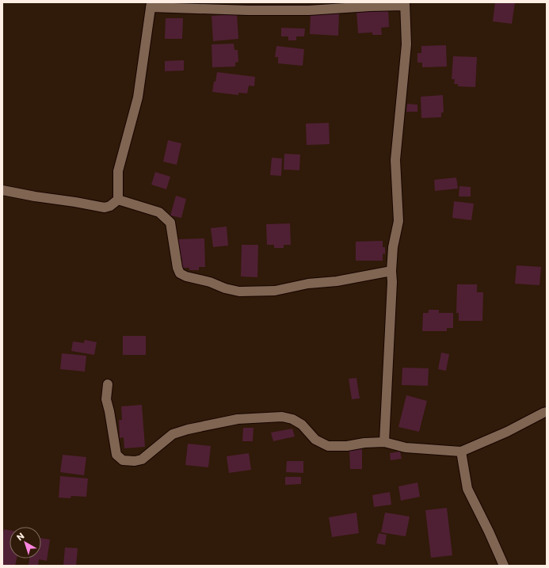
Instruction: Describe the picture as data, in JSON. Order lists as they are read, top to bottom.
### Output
{
  "north": "top left"
}
